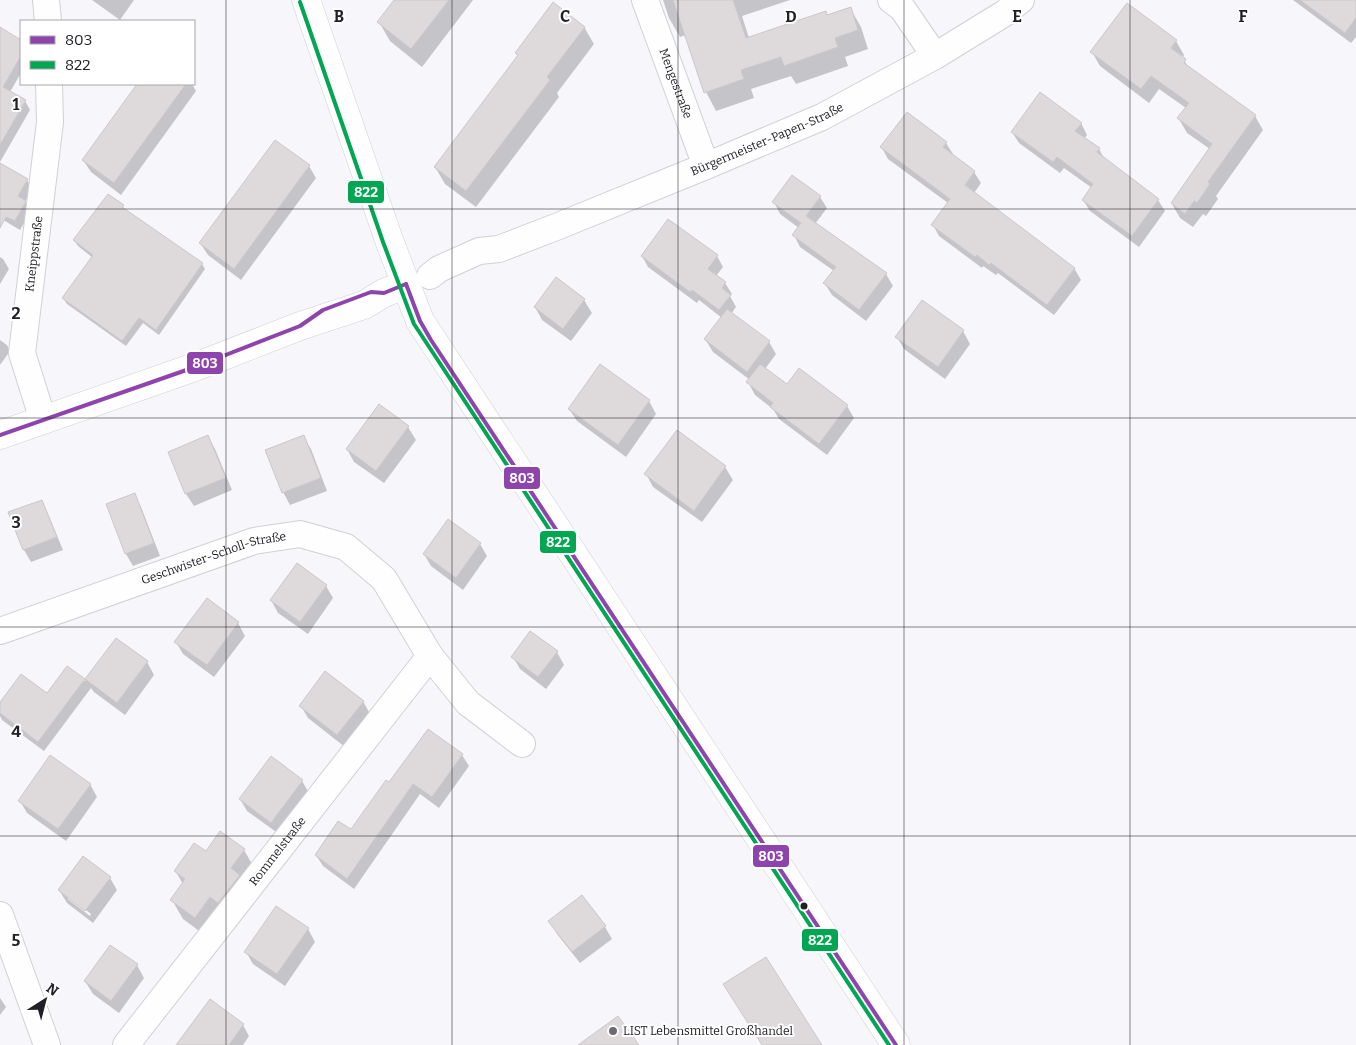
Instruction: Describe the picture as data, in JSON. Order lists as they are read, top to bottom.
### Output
{
  "streets": {
    "street": [
      "Mengestraße",
      "Bürgermeister-Papen-Straße",
      "Kneippstraße",
      "Geschwister-Scholl-Straße",
      "Rommelstraße"
    ]
  },
  "crossings": [
    ["Mengestraße", "Bürgermeister-Papen-Straße"],
    ["Geschwister-Scholl-Straße", "Rommelstraße"]
  ],
  "places": ["LIST Lebensmittel Großhandel"],
  "lines": ["transit line 822", "transit line 803"],
  "legend": ["803", "822"],
  "north": "top right",
  "grid": {
    "columns": [
      "B",
      "C",
      "D",
      "E",
      "F"
    ],
    "rows": [
      "1",
      "2",
      "3",
      "4",
      "5"
    ]
  }
}
